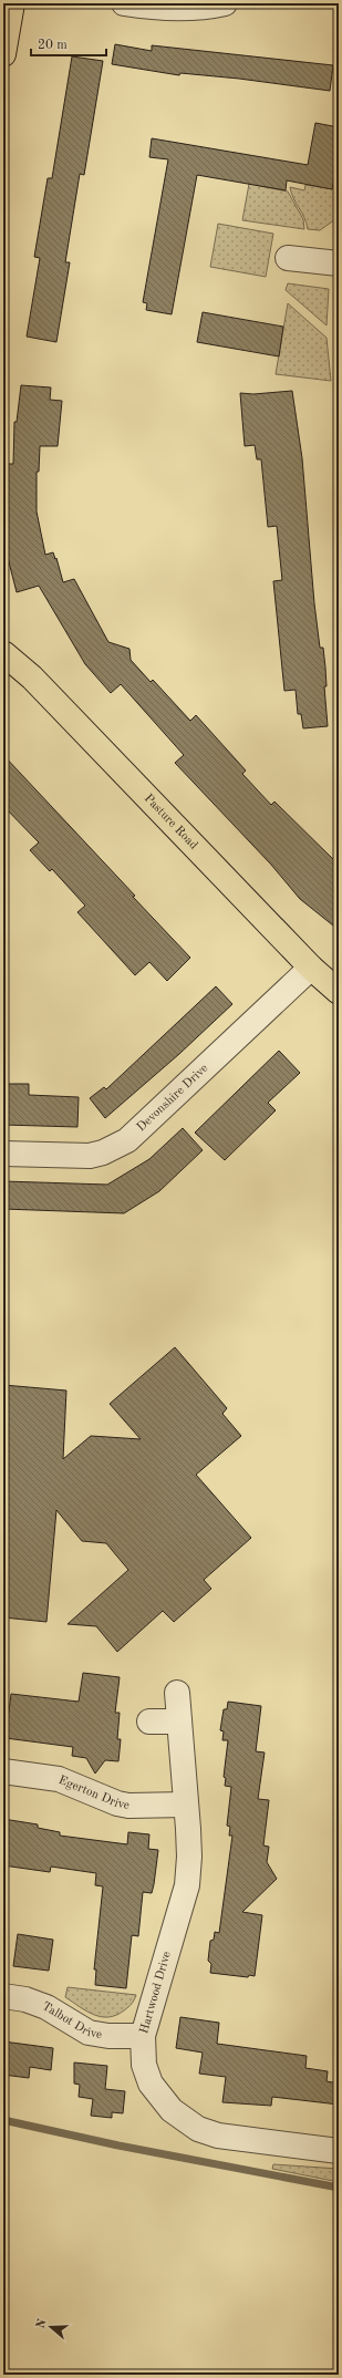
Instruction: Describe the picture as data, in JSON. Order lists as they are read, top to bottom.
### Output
{
  "streets": {
    "main road": ["Pasture Road"],
    "street": [
      "Devonshire Drive",
      "Egerton Drive",
      "Hartwood Drive",
      "Talbot Drive"
    ]
  },
  "crossings": [
    ["Pasture Road", "Devonshire Drive"],
    ["Egerton Drive", "Hartwood Drive"],
    ["Hartwood Drive", "Talbot Drive"]
  ],
  "scale_bar": "20 m",
  "north": "left"
}
